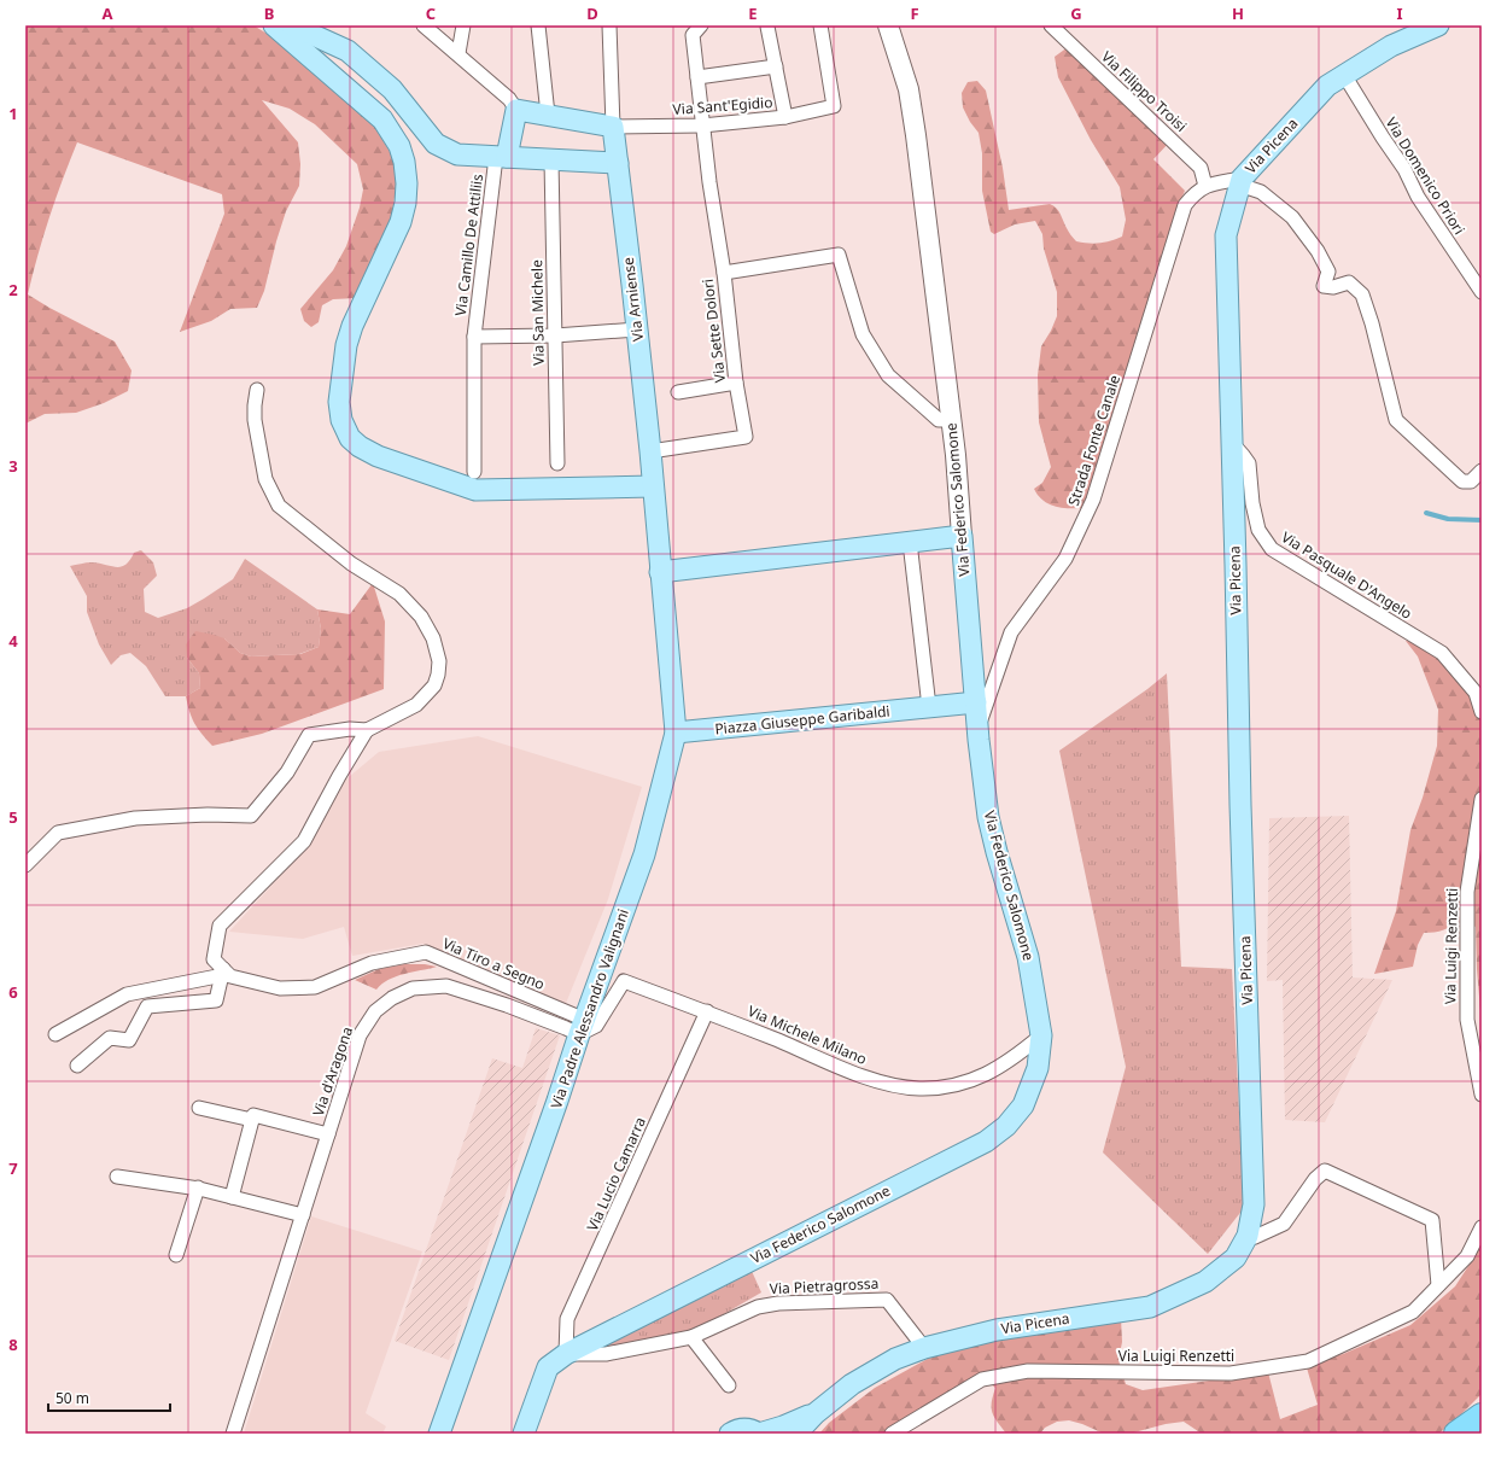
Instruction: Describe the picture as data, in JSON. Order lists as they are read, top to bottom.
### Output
{
  "streets": {
    "main road": [
      "Via Picena",
      "Via Arniense",
      "Via Federico Salomone",
      "Piazza Giuseppe Garibaldi",
      "Via Padre Alessandro Valignani"
    ],
    "street": [
      "Via Filippo Troisi",
      "Via Sant'Egidio",
      "Via Domenico Priori",
      "Via Camillo De Attiliis",
      "Via San Michele",
      "Via Sette Dolori",
      "Strada Fonte Canale",
      "Via Pasquale D'Angelo",
      "Via Luigi Renzetti",
      "Via Tiro a Segno",
      "Via Michele Milano",
      "Via d'Aragona",
      "Via Lucio Camarra",
      "Via Pietragrossa"
    ]
  },
  "crossings": [
    ["Via Filippo Troisi", "Strada Fonte Canale"],
    ["Via Sant'Egidio", "Via Arniense"],
    ["Via Sant'Egidio", "Via Sette Dolori"],
    ["Via Picena", "Via Domenico Priori"],
    ["Via Picena", "Strada Fonte Canale"],
    ["Via Picena", "Via Pasquale D'Angelo"],
    ["Via Picena", "Via Pietragrossa"],
    ["Via Arniense", "Via Sette Dolori"],
    ["Via Arniense", "Via Padre Alessandro Valignani"],
    ["Strada Fonte Canale", "Via Federico Salomone"],
    ["Via Federico Salomone", "Piazza Giuseppe Garibaldi"],
    ["Via Federico Salomone", "Via Michele Milano"],
    ["Via Federico Salomone", "Via Lucio Camarra"],
    ["Via Federico Salomone", "Via Pietragrossa"],
    ["Piazza Giuseppe Garibaldi", "Via Padre Alessandro Valignani"],
    ["Via Tiro a Segno", "Via Padre Alessandro Valignani"],
    ["Via Tiro a Segno", "Via Michele Milano"],
    ["Via Tiro a Segno", "Via d'Aragona"],
    ["Via Padre Alessandro Valignani", "Via Michele Milano"],
    ["Via Padre Alessandro Valignani", "Via d'Aragona"],
    ["Via Michele Milano", "Via d'Aragona"],
    ["Via Michele Milano", "Via Lucio Camarra"],
    ["Via Lucio Camarra", "Via Pietragrossa"]
  ],
  "scale_bar": "50 m",
  "grid": {
    "columns": [
      "A",
      "B",
      "C",
      "D",
      "E",
      "F",
      "G",
      "H",
      "I"
    ],
    "rows": [
      "1",
      "2",
      "3",
      "4",
      "5",
      "6",
      "7",
      "8"
    ]
  }
}
